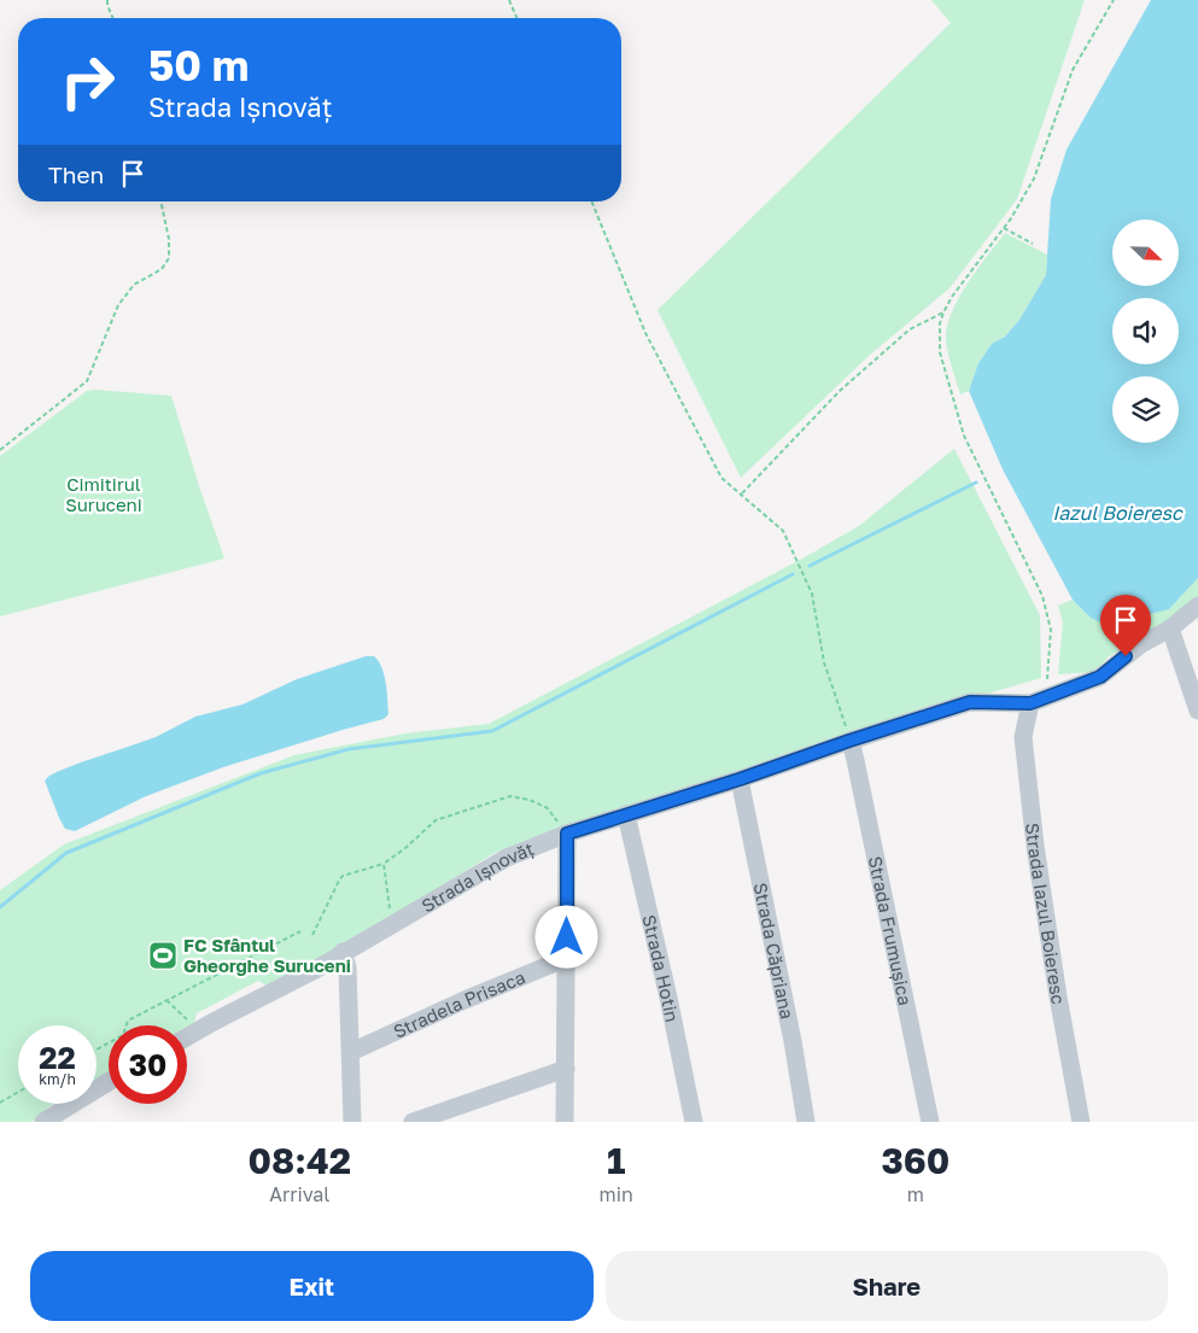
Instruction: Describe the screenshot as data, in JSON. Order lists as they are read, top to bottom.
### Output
{
  "streets": {
    "street": [
      "Strada Ișnovăț",
      "Strada Iazul Boieresc",
      "Strada Frumușica",
      "Strada Căpriana",
      "Strada Hotin",
      "Stradela Prisaca"
    ]
  },
  "crossings": [
    ["Strada Ișnovăț", "Strada Iazul Boieresc"],
    ["Strada Ișnovăț", "Strada Frumușica"],
    ["Strada Ișnovăț", "Strada Căpriana"],
    ["Strada Ișnovăț", "Strada Hotin"]
  ],
  "water": ["Iazul Boieresc"],
  "parks": ["Cimitirul Suruceni"],
  "places": {
    "sports": ["FC Sfântul Gheorghe Suruceni"]
  },
  "north": "bottom right",
  "page": {
    "turn": ["50 m", "Strada Ișnovăț"],
    "then": "Then",
    "speed": "22 km/h",
    "limit": "30",
    "eta": [
      "08:42",
      "Arrival",
      "1",
      "min",
      "360",
      "m"
    ],
    "buttons": ["Exit", "Share"]
  }
}
